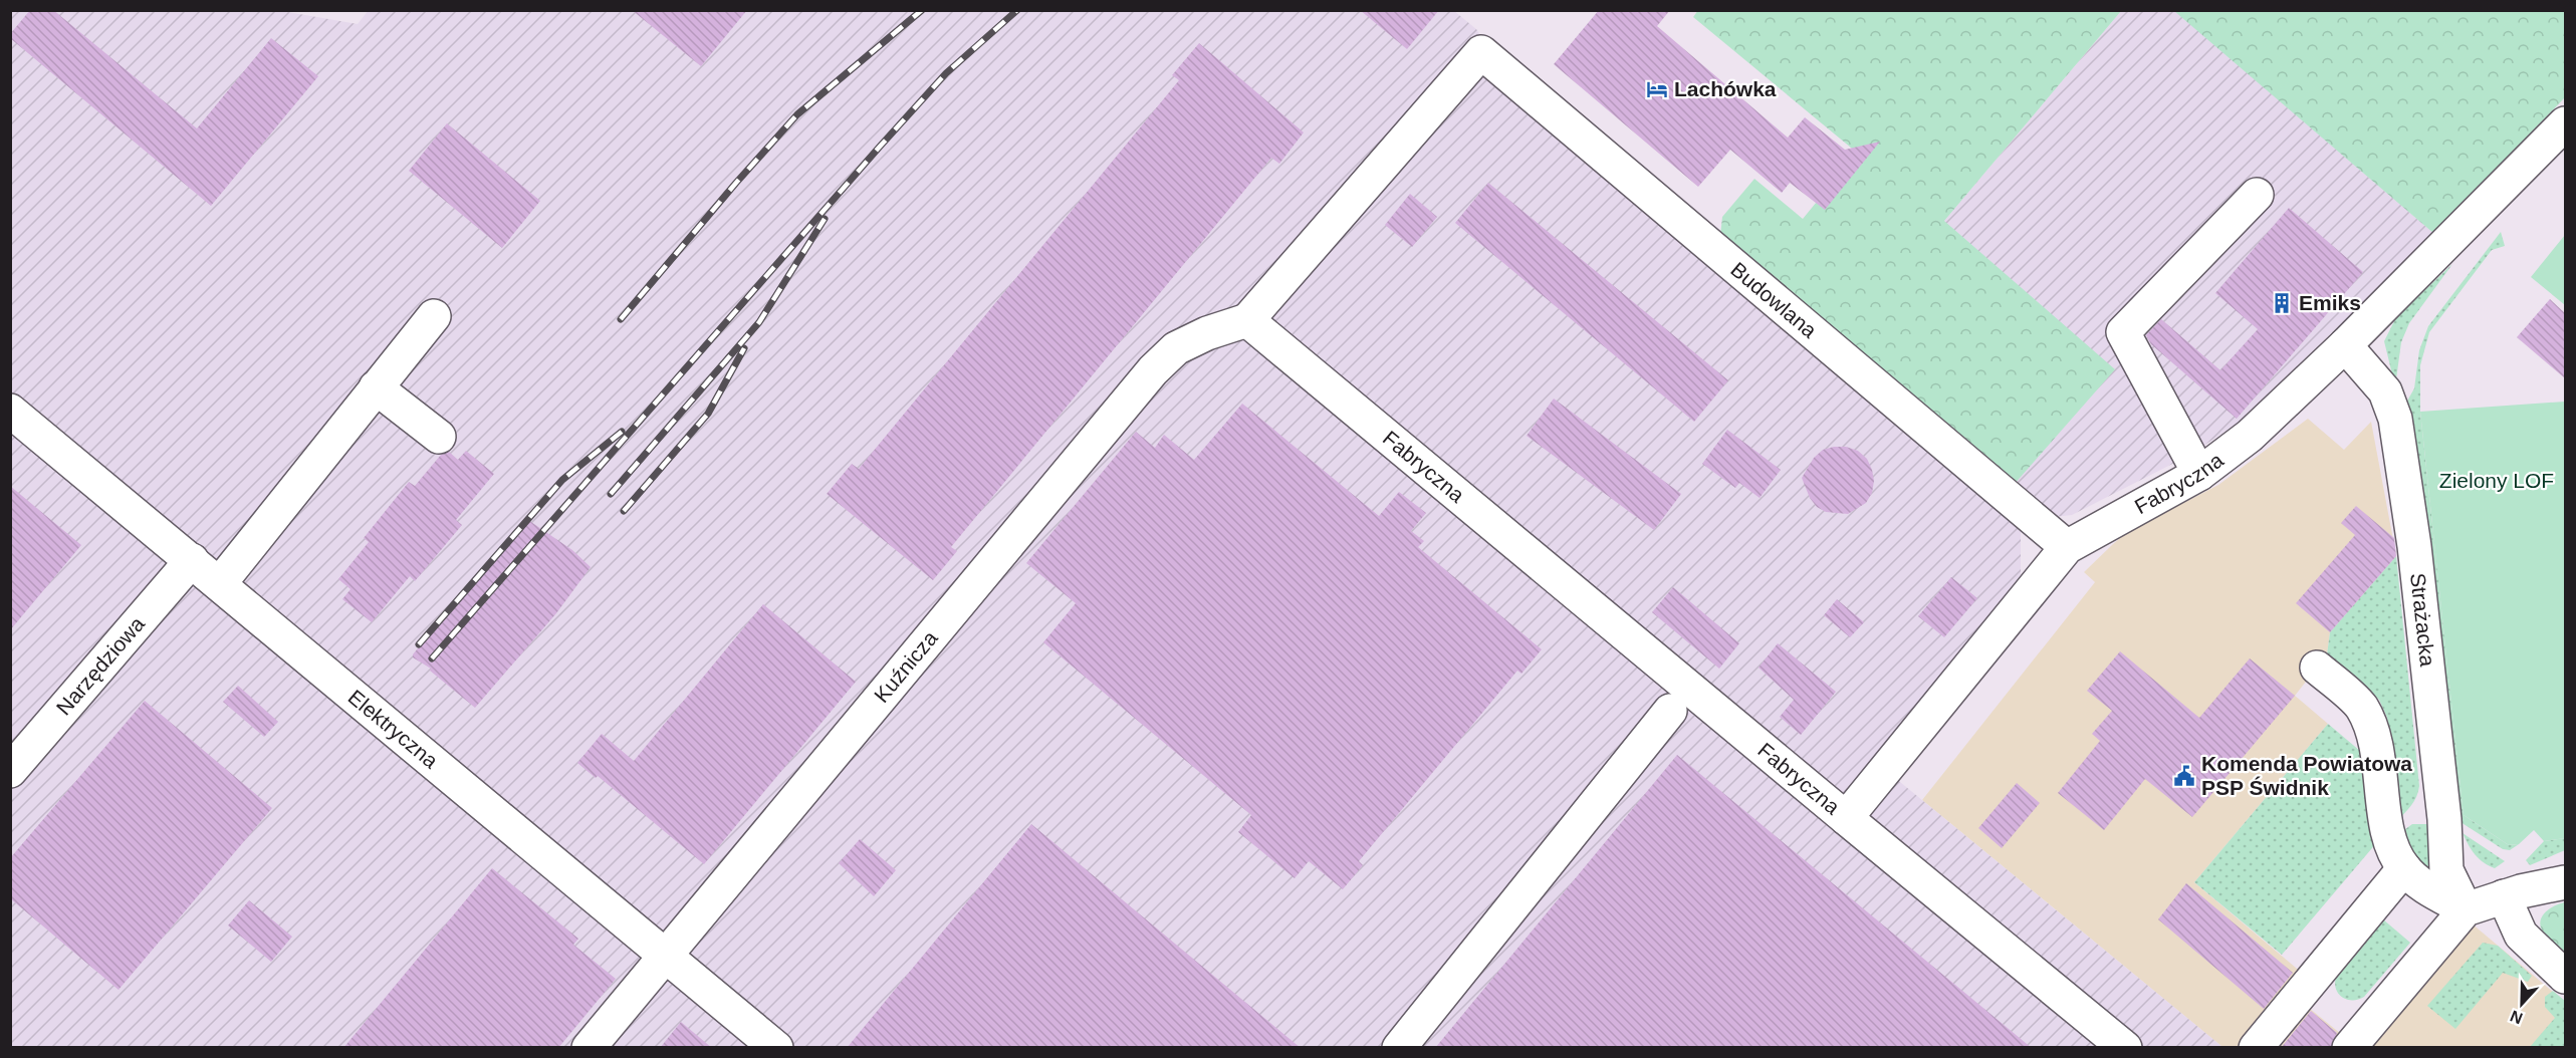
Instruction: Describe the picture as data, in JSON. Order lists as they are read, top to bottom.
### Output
{
  "streets": {
    "street": [
      "Budowlana",
      "Fabryczna",
      "Strażacka",
      "Narzędziowa",
      "Kuźnicza",
      "Elektryczna"
    ]
  },
  "crossings": [
    ["Budowlana", "Fabryczna"],
    ["Budowlana", "Kuźnicza"],
    ["Fabryczna", "Strażacka"],
    ["Fabryczna", "Kuźnicza"],
    ["Narzędziowa", "Elektryczna"],
    ["Kuźnicza", "Elektryczna"]
  ],
  "parks": ["Zielony LOF"],
  "places": {
    "hotel": ["Lachówka"],
    "building": ["Emiks"],
    "public building": ["Komenda Powiatowa PSP Świdnik"]
  },
  "north": "bottom"
}
